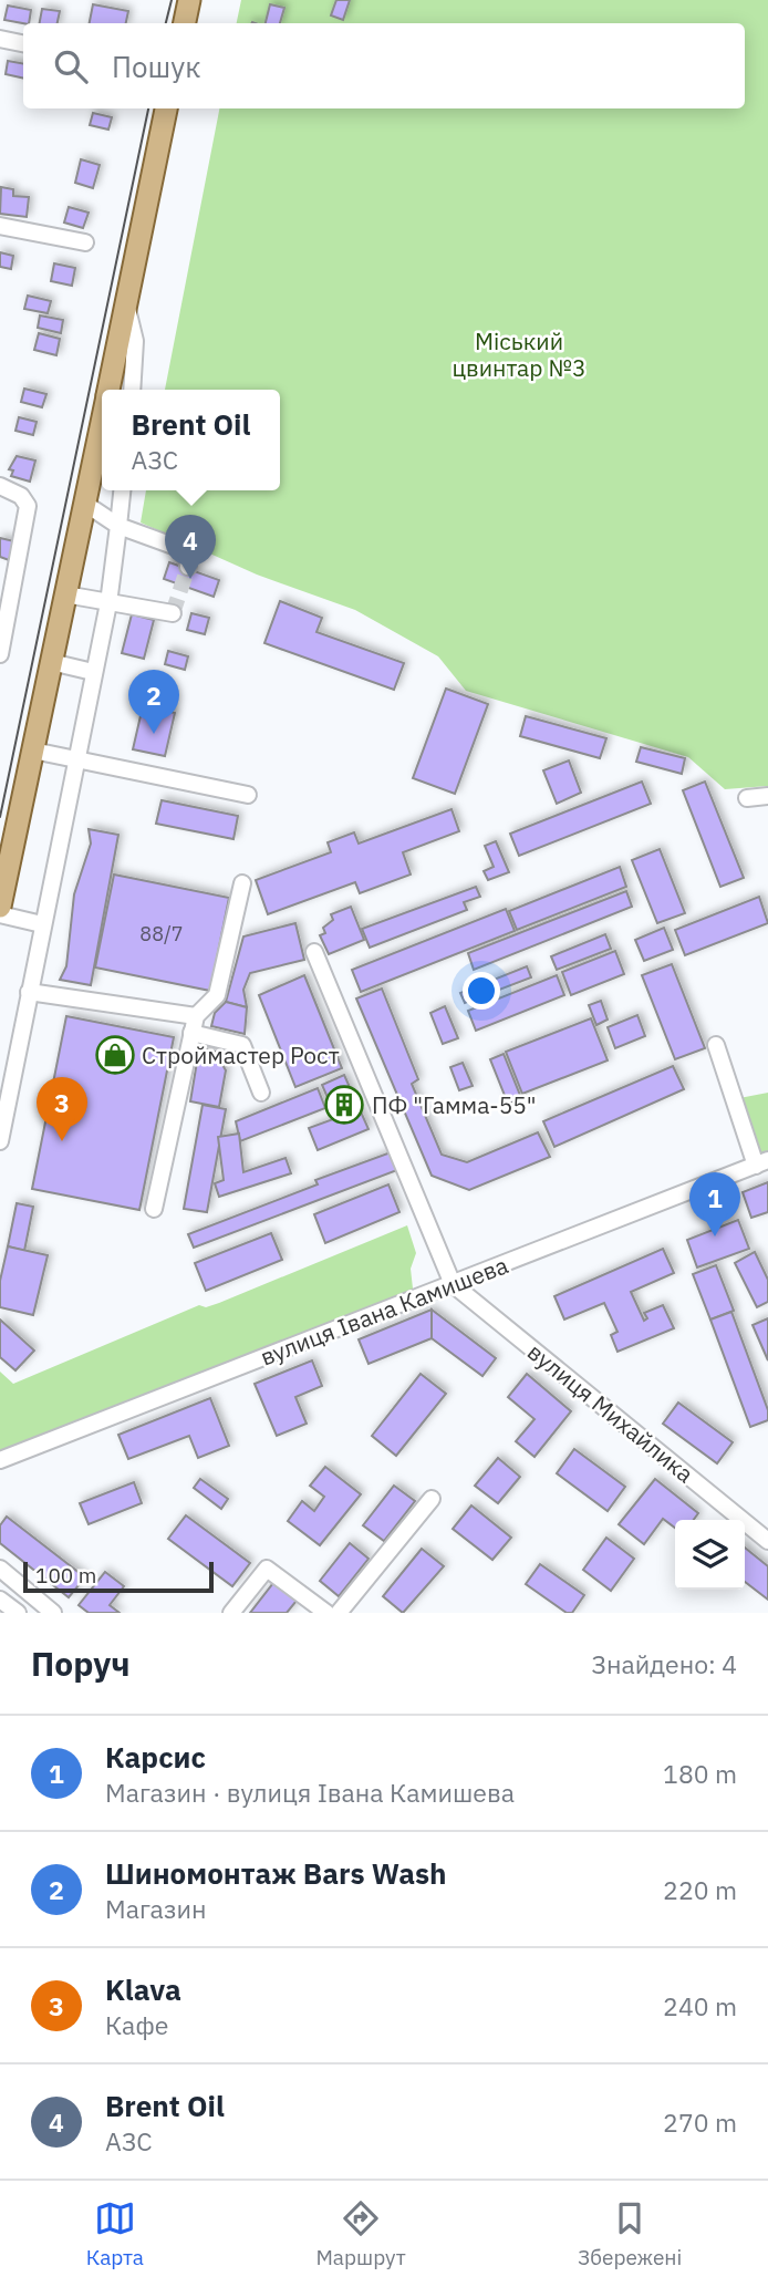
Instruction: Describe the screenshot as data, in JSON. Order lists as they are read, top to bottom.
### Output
{
  "streets": {
    "street": ["вулиця Івана Камишева", "вулиця Михайлика"]
  },
  "crossings": [
    ["вулиця Івана Камишева", "вулиця Михайлика"]
  ],
  "parks": ["Міський цвинтар №3"],
  "places": {
    "shop": ["Строймастер Рост"],
    "building": ["ПФ \"Гамма-55\""]
  },
  "house_numbers": ["88/7"],
  "scale_bar": "100 m",
  "page": {
    "search": "Пошук",
    "popup": ["Brent Oil", "АЗС"],
    "pins": [
      "4",
      "2",
      "3",
      "1"
    ],
    "scale": "100 m",
    "heading": ["Поруч", "Знайдено: 4"],
    "list": [
      {
        "mark": "1",
        "name": "Карсис",
        "note": "Магазин · вулиця Івана Камишева",
        "value": "180 m"
      },
      {
        "mark": "2",
        "name": "Шиномонтаж Bars Wash",
        "note": "Магазин",
        "value": "220 m"
      },
      {
        "mark": "3",
        "name": "Klava",
        "note": "Кафе",
        "value": "240 m"
      },
      {
        "mark": "4",
        "name": "Brent Oil",
        "note": "АЗС",
        "value": "270 m"
      }
    ],
    "nav": ["Карта", "Маршрут", "Збережені"]
  }
}
